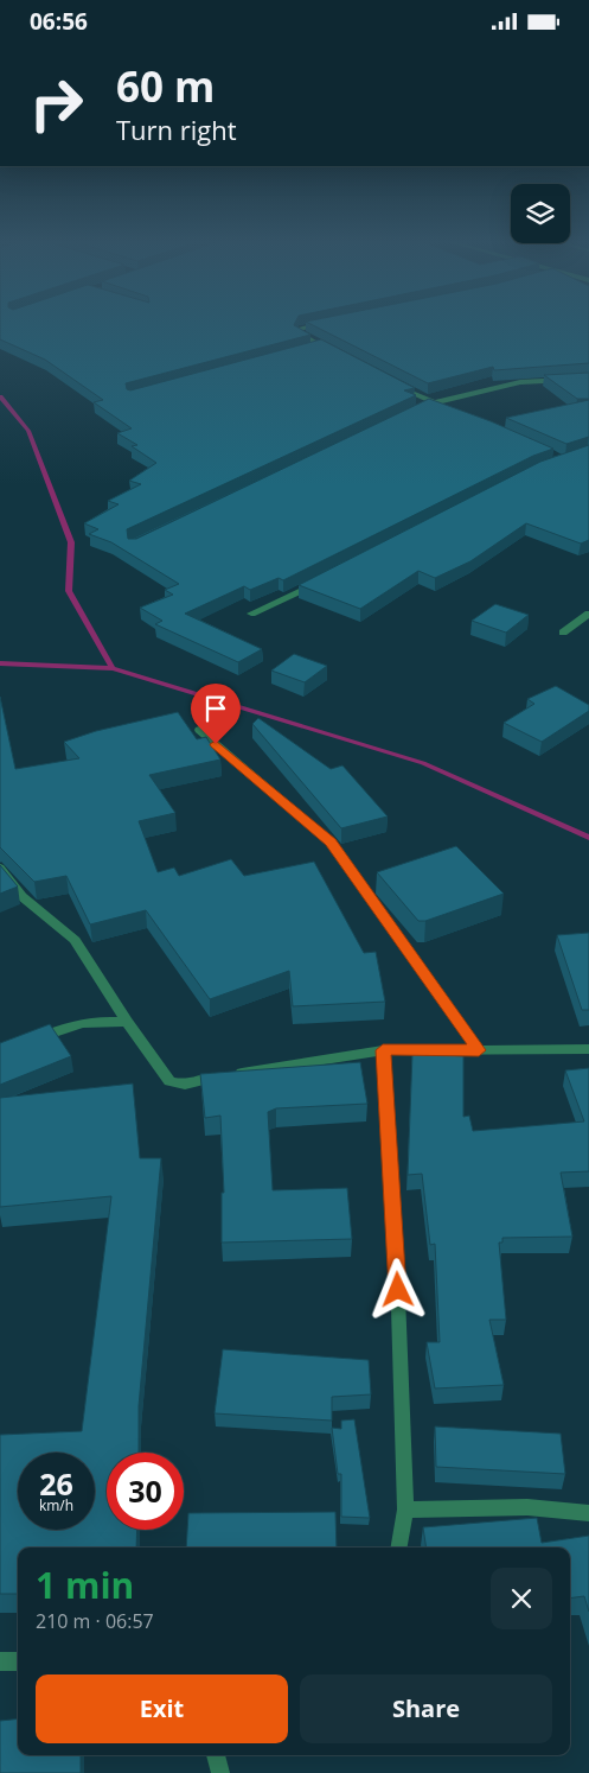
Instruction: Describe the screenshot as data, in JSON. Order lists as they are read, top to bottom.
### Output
{
  "page": {
    "status": "06:56",
    "turn": ["60 m", "Turn right"],
    "speed": "26 km/h",
    "limit": "30",
    "heading": ["1 min", "210 m · 06:57"],
    "buttons": ["Exit", "Share"]
  }
}
